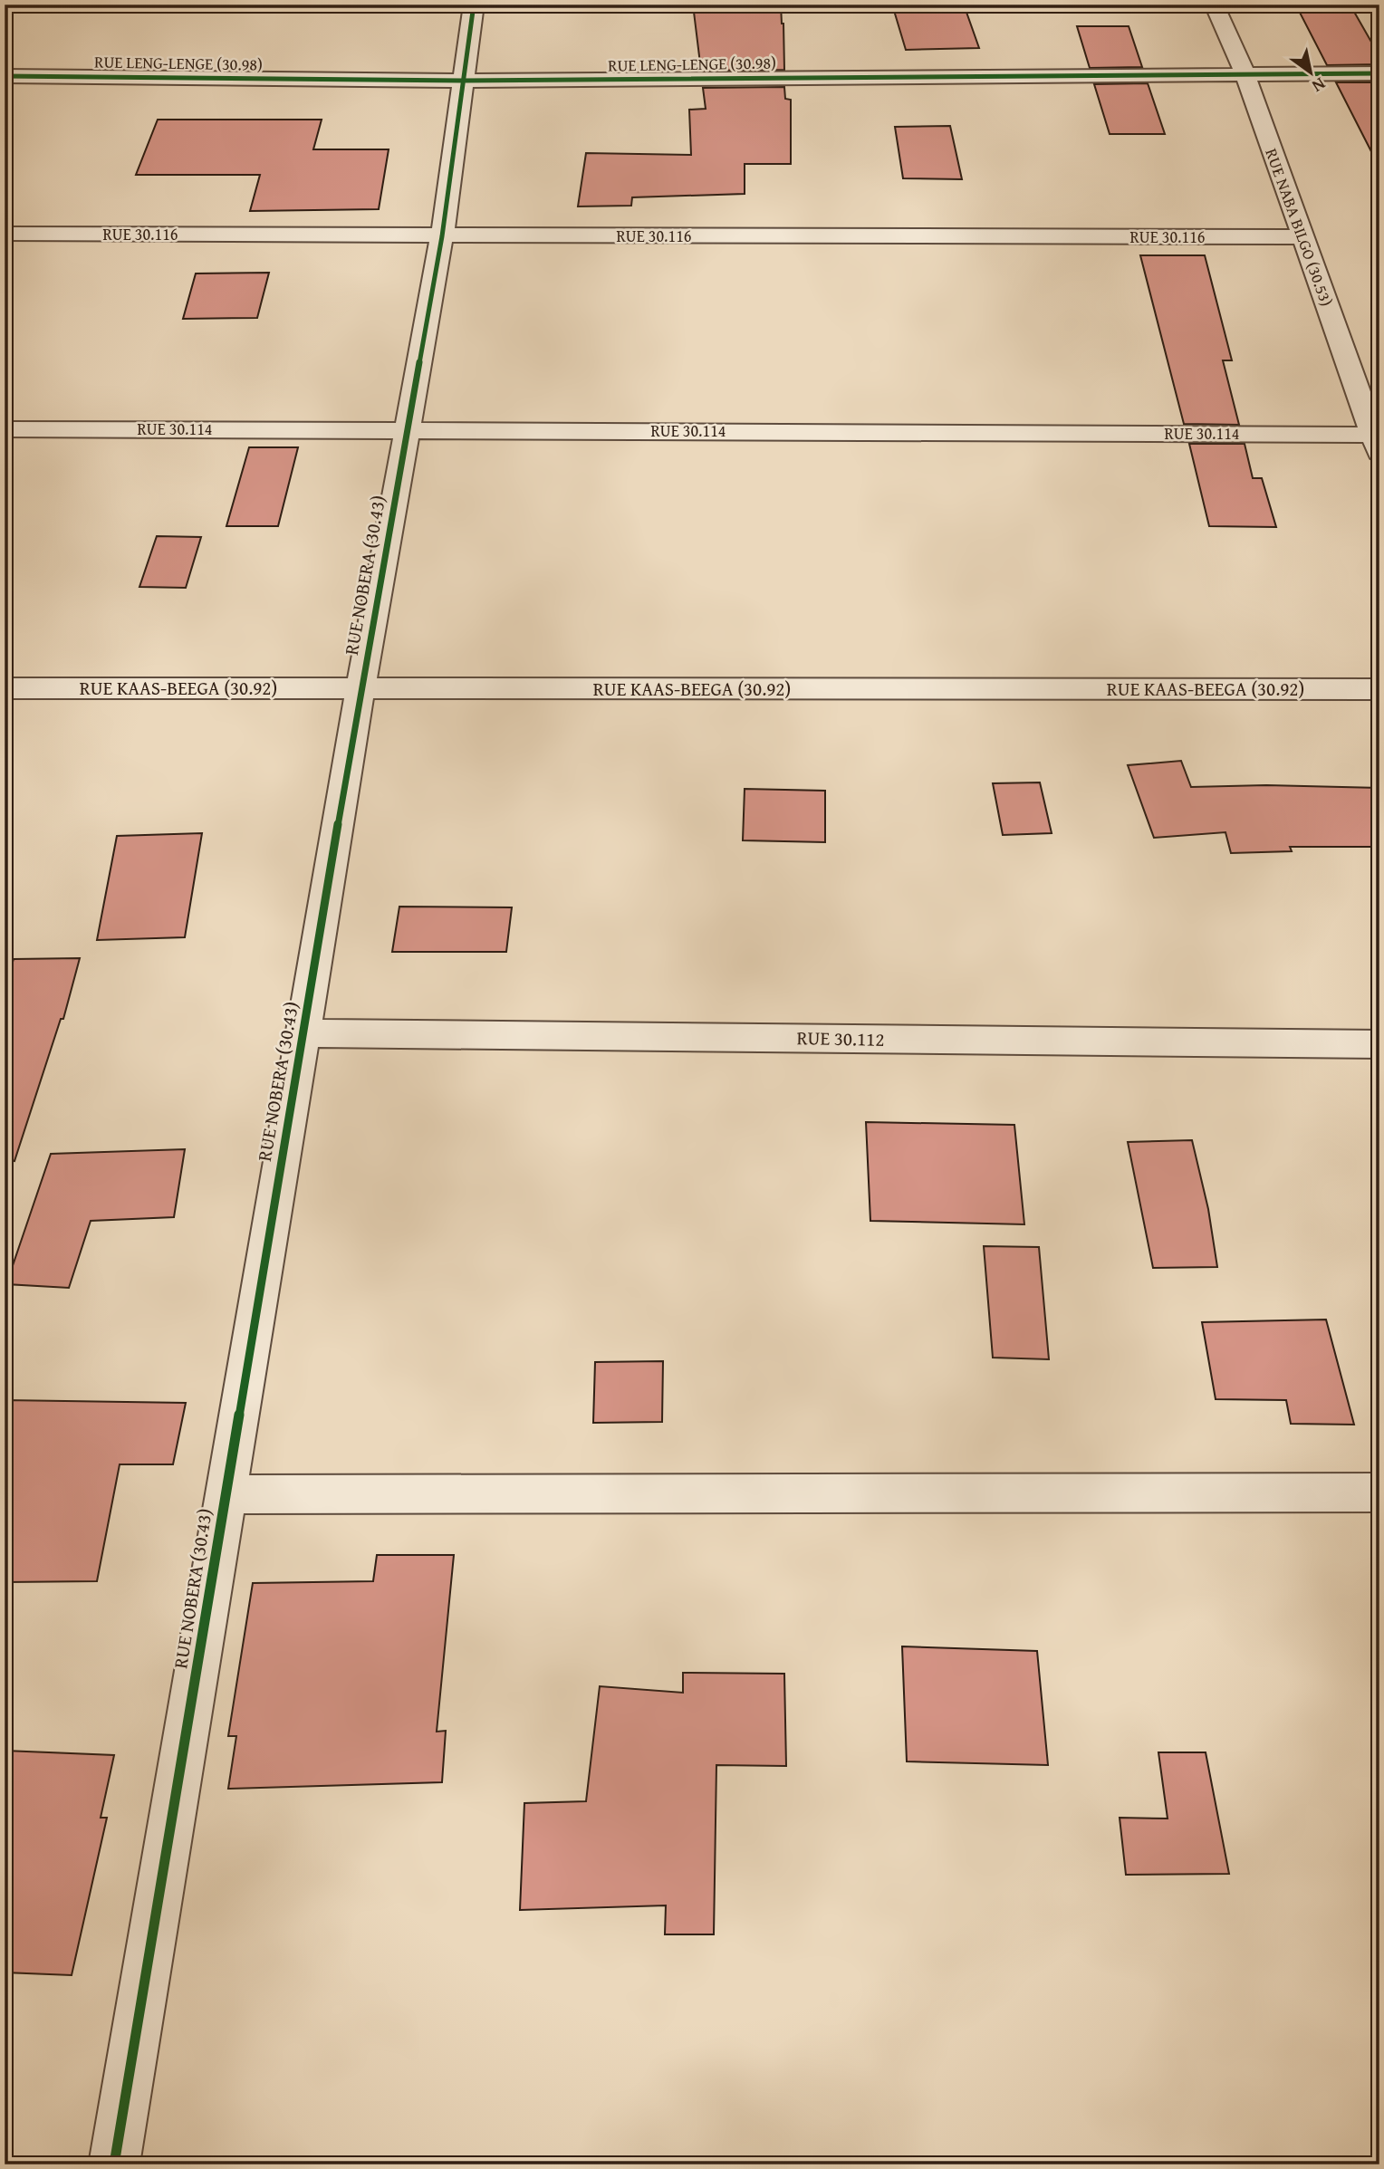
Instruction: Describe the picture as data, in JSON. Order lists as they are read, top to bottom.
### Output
{
  "streets": {
    "street": [
      "RUE LENG-LENGE (30.98)",
      "RUE NABA BILGO (30.53)",
      "RUE 30.116",
      "RUE 30.114",
      "RUE NOBERA (30.43)",
      "RUE KAAS-BEEGA (30.92)",
      "RUE 30.112"
    ]
  },
  "crossings": [
    ["RUE LENG-LENGE (30.98)", "RUE NABA BILGO (30.53)"],
    ["RUE LENG-LENGE (30.98)", "RUE NOBERA (30.43)"],
    ["RUE NABA BILGO (30.53)", "RUE 30.116"],
    ["RUE NABA BILGO (30.53)", "RUE 30.114"],
    ["RUE 30.116", "RUE NOBERA (30.43)"],
    ["RUE 30.114", "RUE NOBERA (30.43)"],
    ["RUE NOBERA (30.43)", "RUE KAAS-BEEGA (30.92)"],
    ["RUE NOBERA (30.43)", "RUE 30.112"]
  ],
  "north": "bottom right"
}
